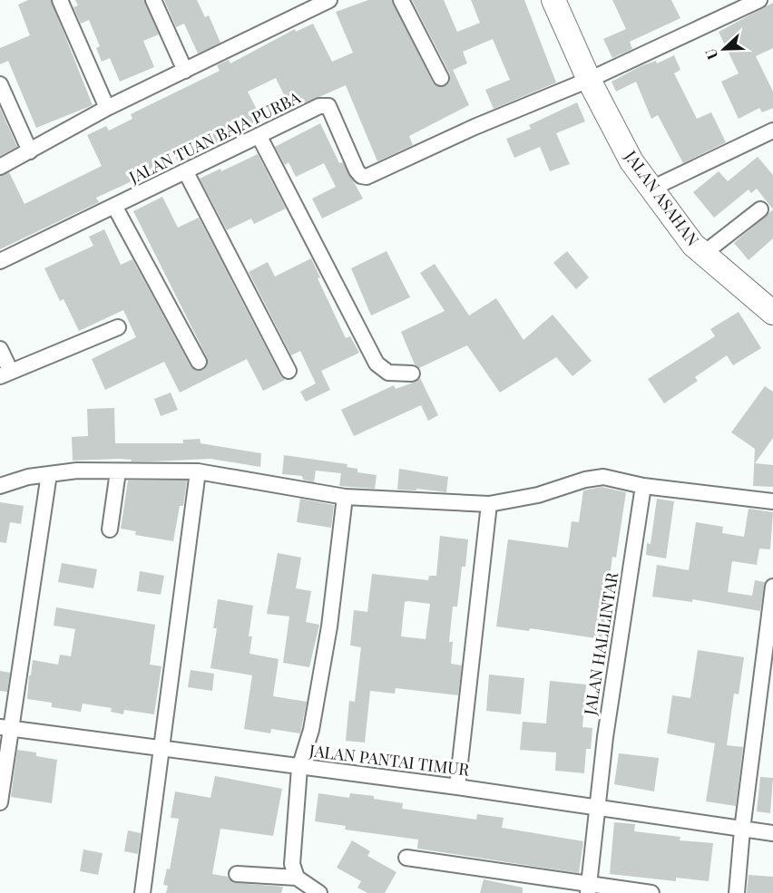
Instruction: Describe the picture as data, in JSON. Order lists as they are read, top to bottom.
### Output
{
  "streets": {
    "main road": ["JALAN ASAHAN"],
    "street": ["JALAN TUAN BAJA PURBA", "JALAN HALILINTAR", "JALAN PANTAI TIMUR"]
  },
  "crossings": [
    ["JALAN TUAN BAJA PURBA", "JALAN ASAHAN"],
    ["JALAN HALILINTAR", "JALAN PANTAI TIMUR"]
  ],
  "north": "left"
}
